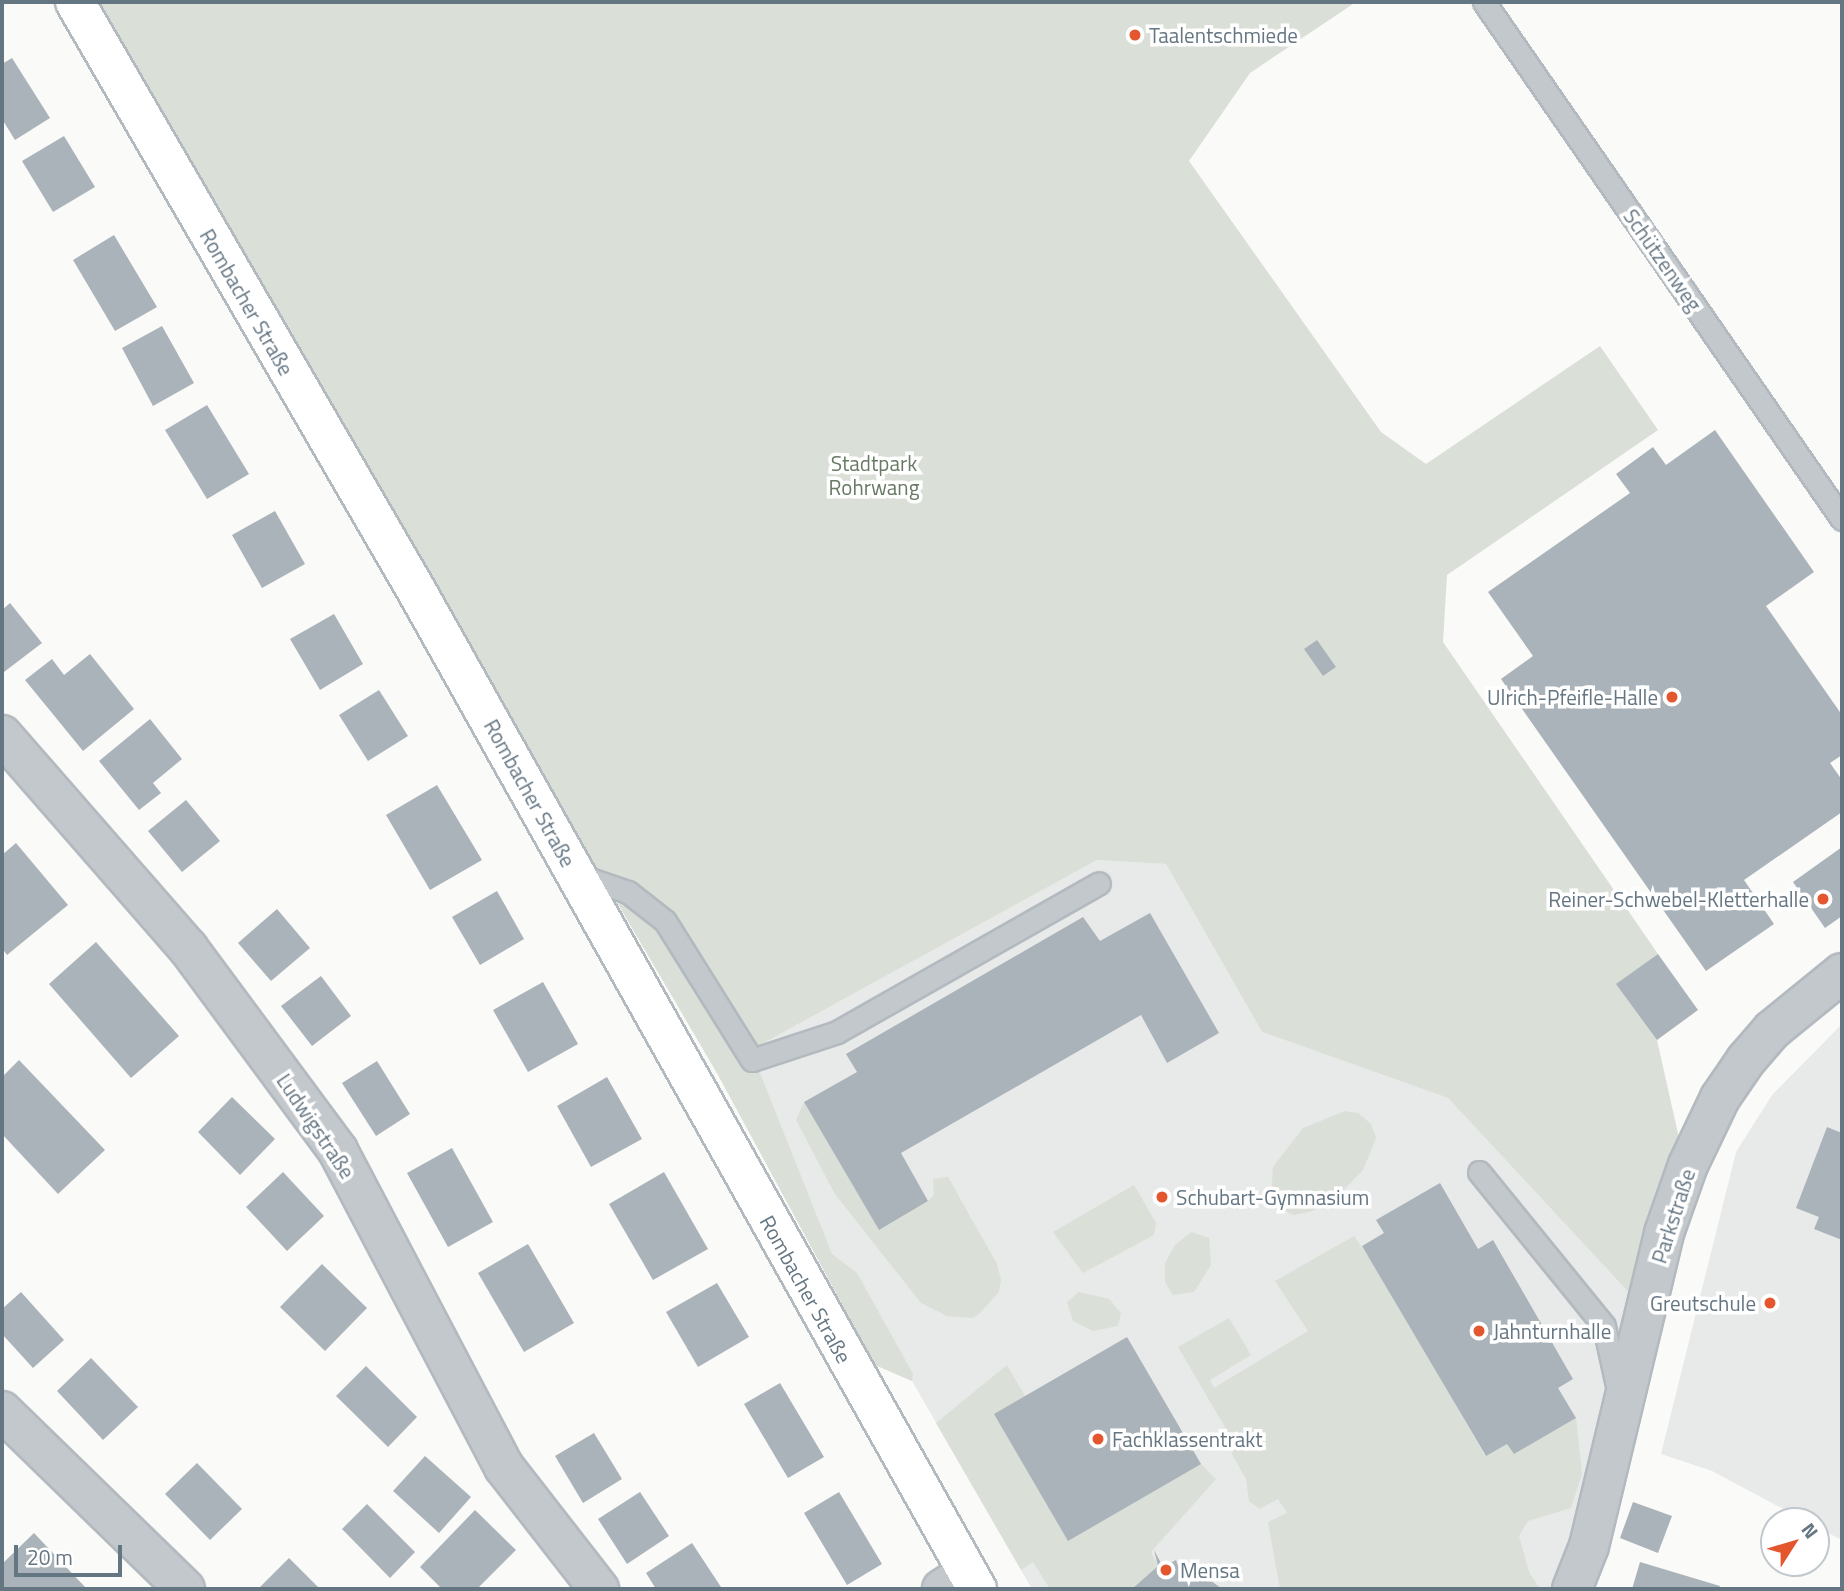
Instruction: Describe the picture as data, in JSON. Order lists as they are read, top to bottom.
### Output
{
  "streets": {
    "main road": ["Rombacher Straße"],
    "street": ["Ludwigstraße", "Parkstraße"],
    "lane": ["Schützenweg"]
  },
  "parks": ["Stadtpark Rohrwang"],
  "places": [
    "Taalentschmiede",
    "Ulrich-Pfeifle-Halle",
    "Reiner-Schwebel-Kletterhalle",
    "Schubart-Gymnasium",
    "Greutschule",
    "Jahnturnhalle",
    "Fachklassentrakt",
    "Mensa"
  ],
  "scale_bar": "20 m",
  "north": "top right"
}
